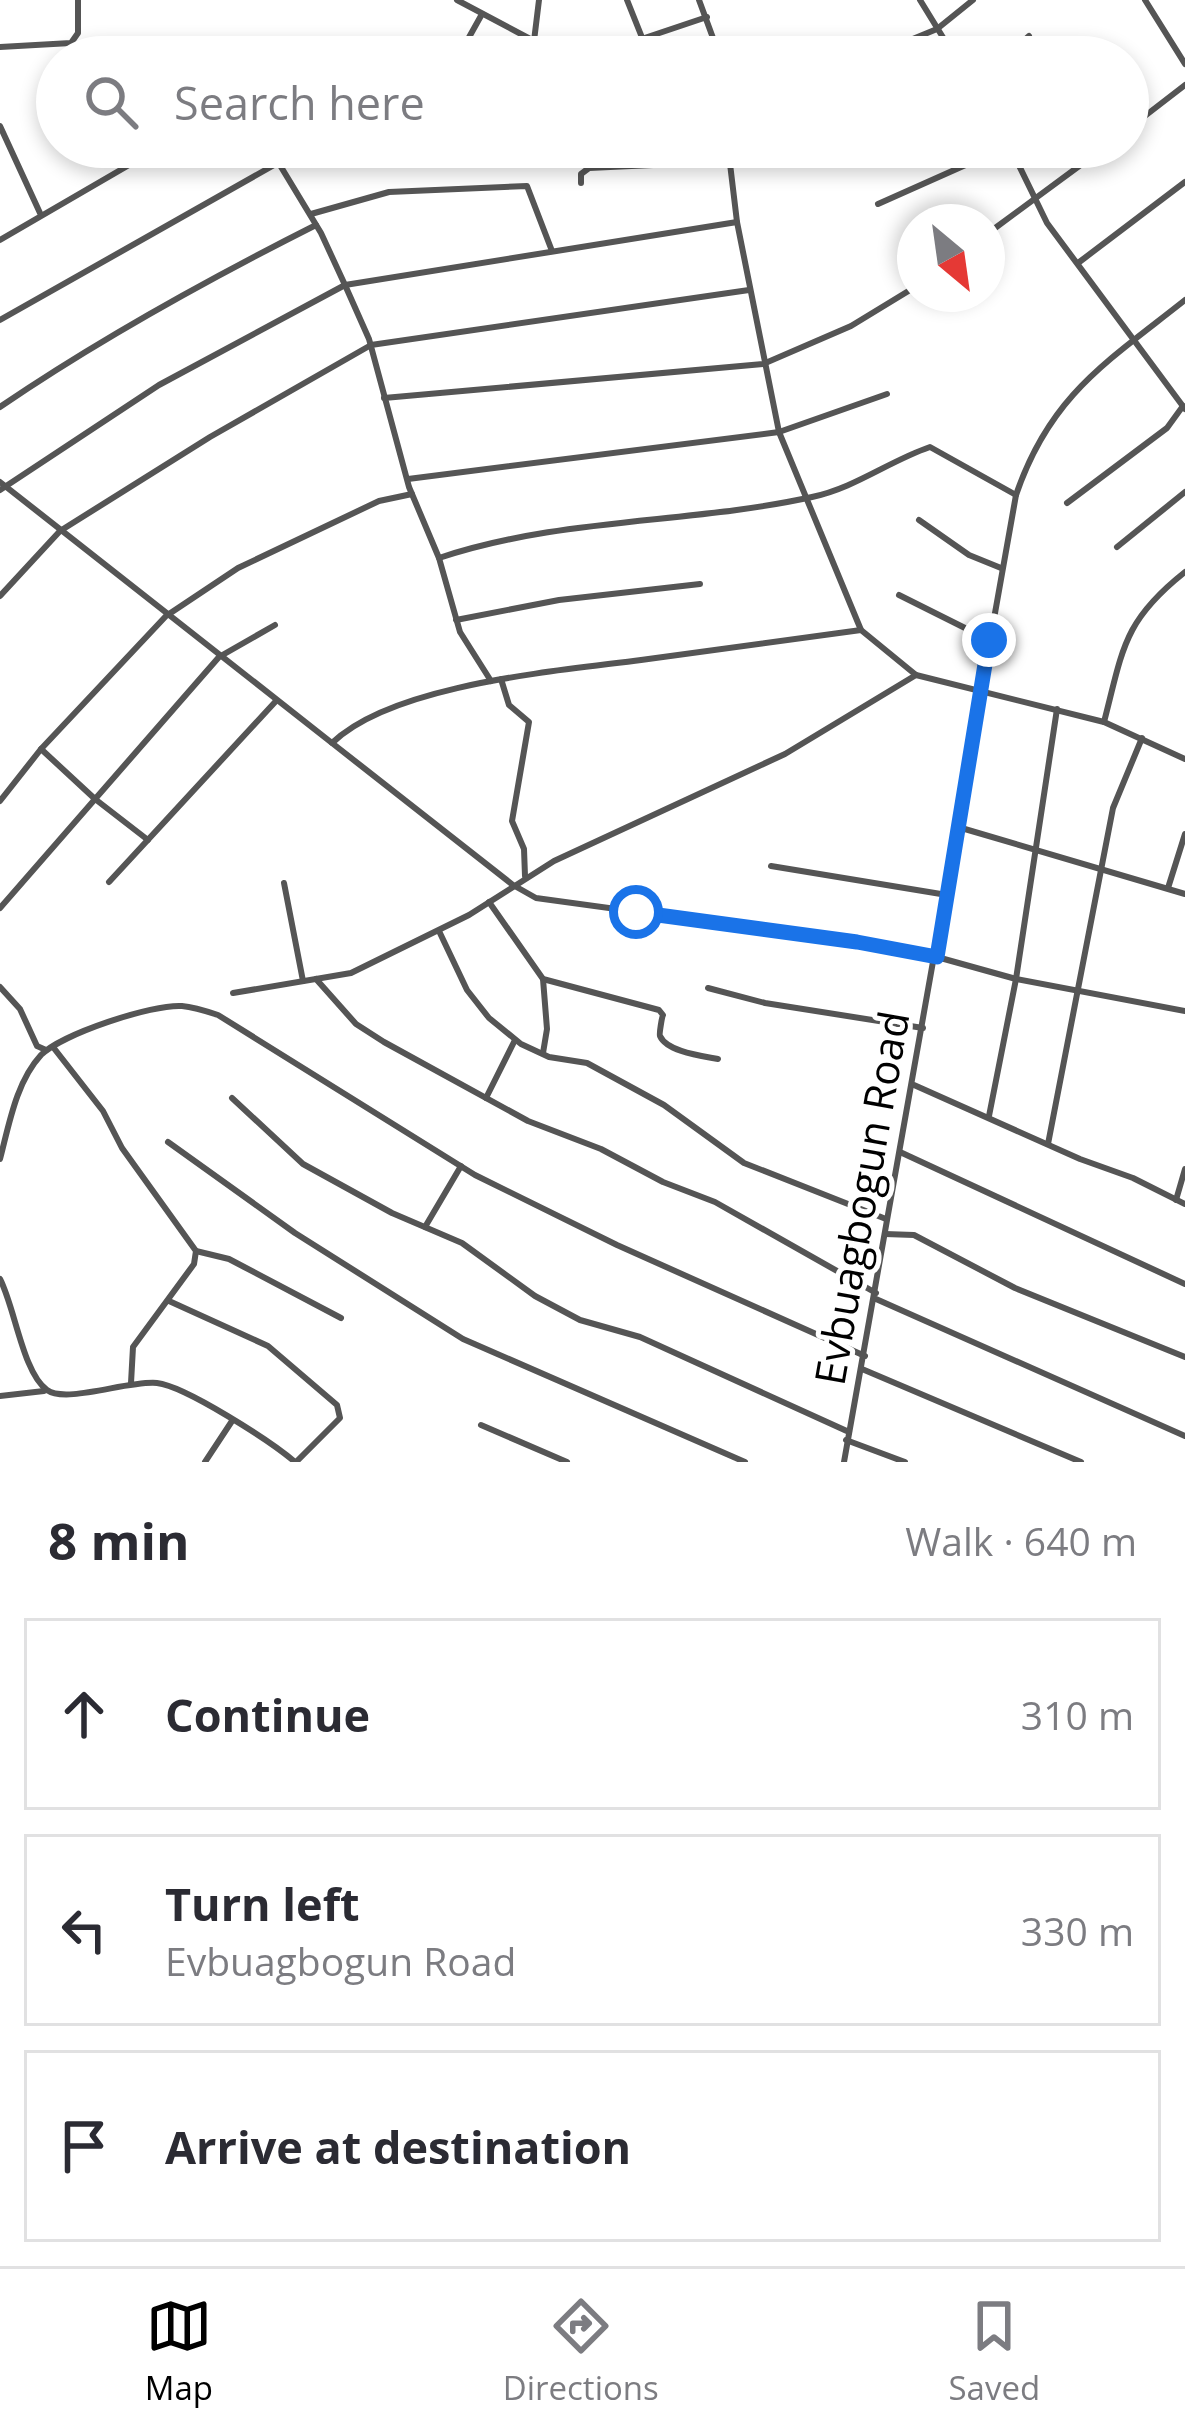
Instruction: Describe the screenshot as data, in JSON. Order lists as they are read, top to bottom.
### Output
{
  "streets": {
    "street": ["Evbuagbogun Road"]
  },
  "north": "bottom right",
  "page": {
    "search": "Search here",
    "heading": ["8 min", "Walk · 640 m"],
    "list": [
      ["Continue", "310 m"],
      ["Turn left", "Evbuagbogun Road", "330 m"],
      "Arrive at destination"
    ],
    "nav": ["Map", "Directions", "Saved"]
  }
}
